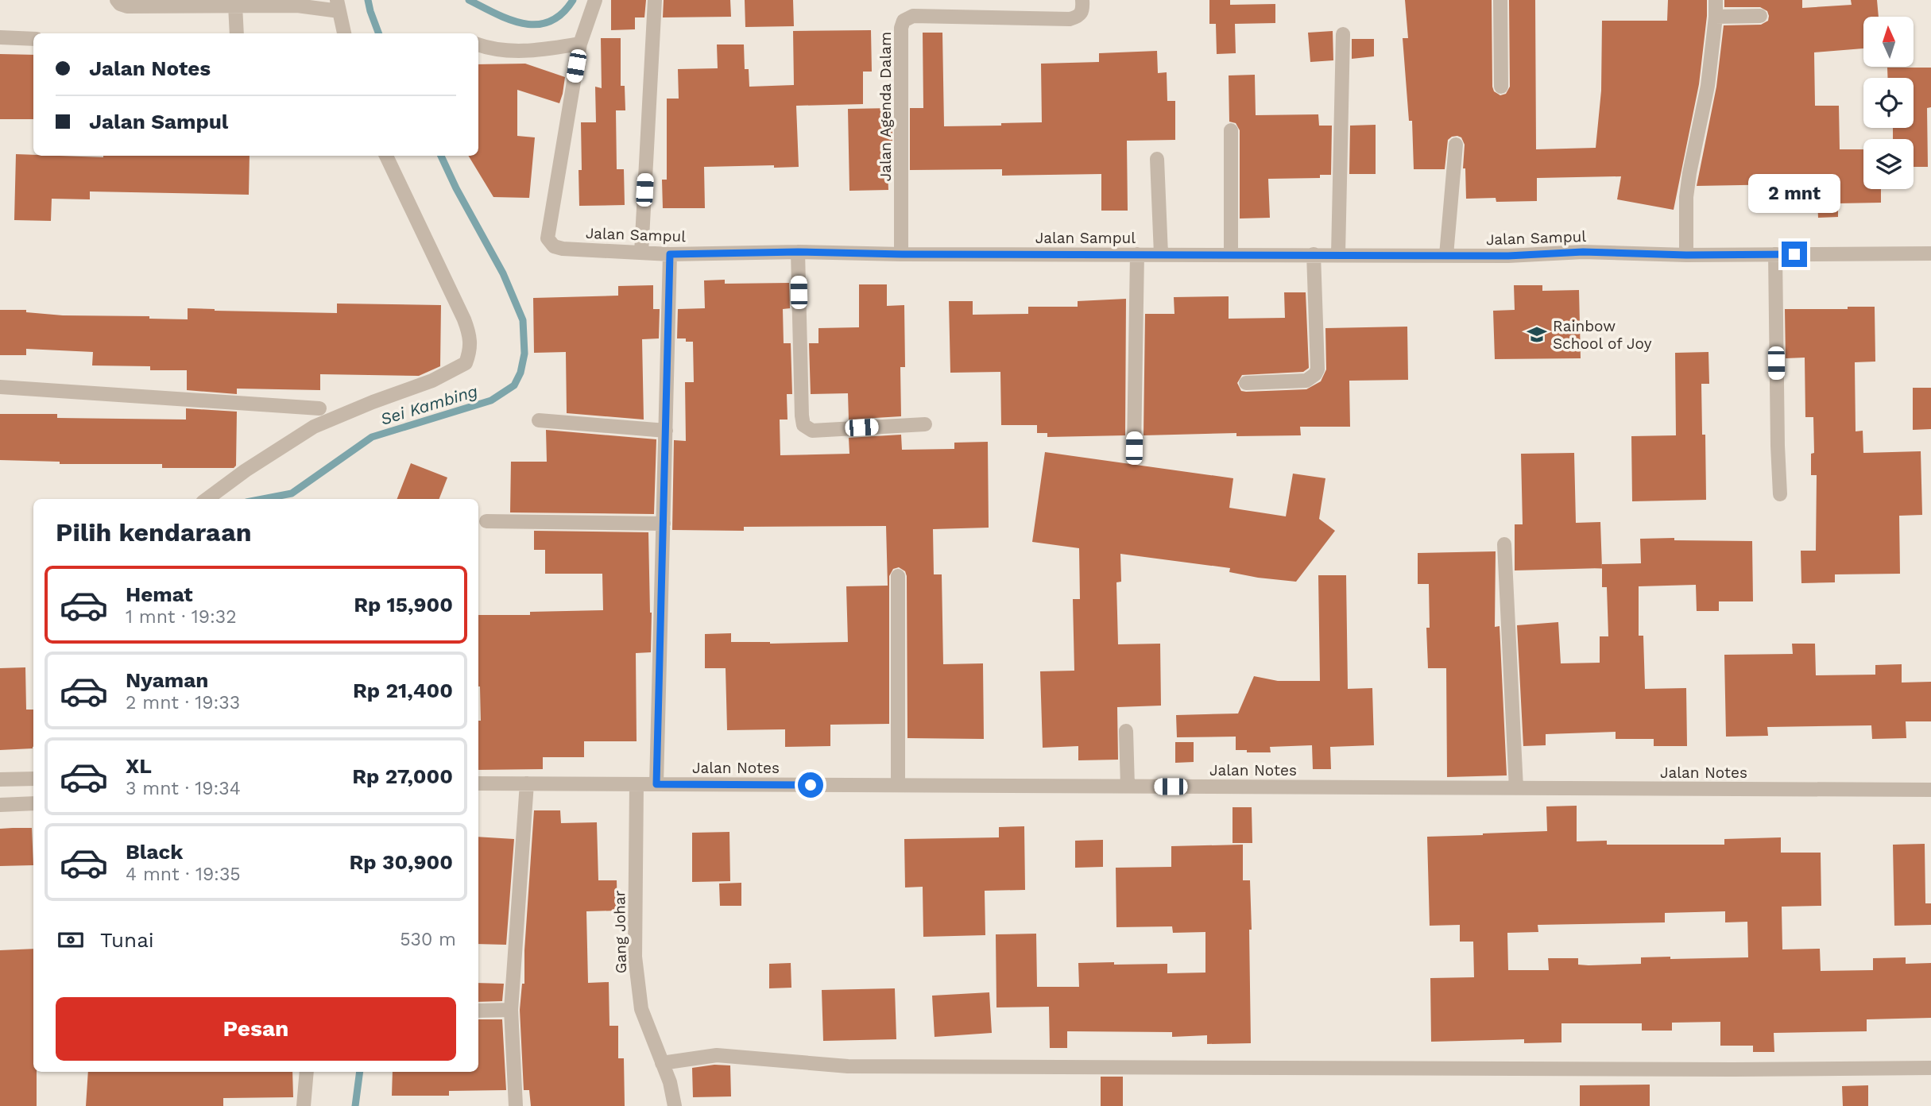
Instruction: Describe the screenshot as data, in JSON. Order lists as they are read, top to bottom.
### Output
{
  "streets": {
    "street": [
      "Jalan Agenda Dalam",
      "Jalan Sampul",
      "Jalan Notes",
      "Gang Johar"
    ]
  },
  "crossings": [
    ["Jalan Agenda Dalam", "Jalan Sampul"],
    ["Jalan Notes", "Gang Johar"]
  ],
  "water": ["Sei Kambing"],
  "places": {
    "school or university": ["Rainbow School of Joy"]
  },
  "north": "top",
  "page": {
    "banner": ["Jalan Notes", "Jalan Sampul"],
    "bubble": "2 mnt",
    "heading": "Pilih kendaraan",
    "list": [
      {
        "name": "Hemat",
        "note": "1 mnt · 19:32",
        "value": "Rp 15,900"
      },
      {
        "name": "Nyaman",
        "note": "2 mnt · 19:33",
        "value": "Rp 21,400"
      },
      {
        "name": "XL",
        "note": "3 mnt · 19:34",
        "value": "Rp 27,000"
      },
      {
        "name": "Black",
        "note": "4 mnt · 19:35",
        "value": "Rp 30,900"
      }
    ],
    "pay": ["Tunai", "530 m"],
    "buttons": "Pesan"
  }
}
